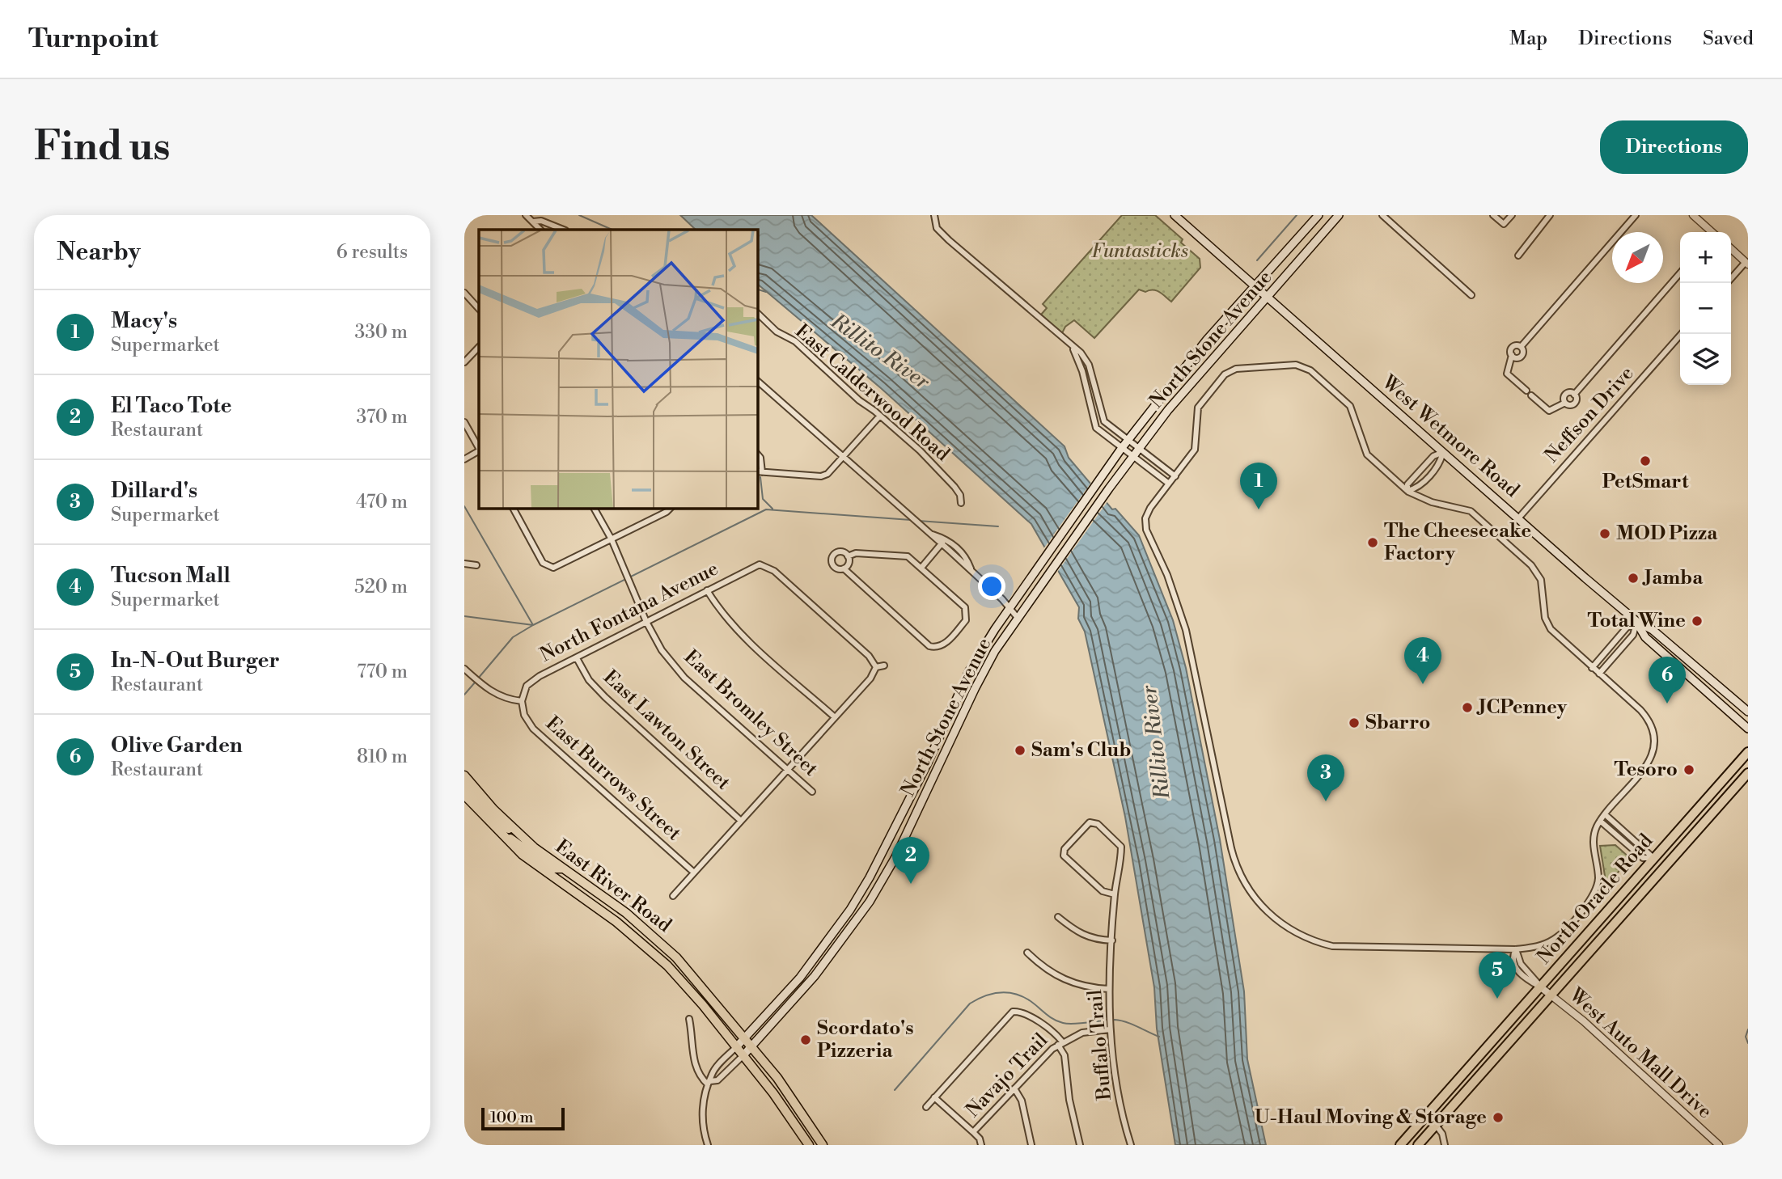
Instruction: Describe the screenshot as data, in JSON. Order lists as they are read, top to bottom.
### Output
{
  "streets": {
    "highway": ["North Oracle Road"],
    "main road": ["North Stone Avenue", "West Wetmore Road", "East River Road"],
    "street": [
      "East Calderwood Road",
      "Neffson Drive",
      "North Fontana Avenue",
      "East Bromley Street",
      "East Lawton Street",
      "East Burrows Street",
      "Buffalo Trail",
      "West Auto Mall Drive",
      "Navajo Trail"
    ]
  },
  "crossings": [
    ["North Stone Avenue", "West Wetmore Road"],
    ["North Stone Avenue", "East River Road"],
    ["Neffson Drive", "West Wetmore Road"],
    ["North Fontana Avenue", "East Bromley Street"],
    ["North Fontana Avenue", "East Lawton Street"],
    ["North Fontana Avenue", "East Burrows Street"],
    ["North Oracle Road", "West Auto Mall Drive"],
    ["Buffalo Trail", "Navajo Trail"]
  ],
  "water": ["Rillito River"],
  "parks": ["Funtasticks"],
  "places": [
    "PetSmart",
    "MOD Pizza",
    "The Cheesecake Factory",
    "Jamba",
    "Total Wine",
    "JCPenney",
    "Sbarro",
    "Sam's Club",
    "Tesoro",
    "Scordato's Pizzeria",
    "U-Haul Moving & Storage"
  ],
  "scale_bar": "100 m",
  "north": "bottom left",
  "page": {
    "header": "Turnpoint",
    "nav": ["Map", "Directions", "Saved"],
    "buttons": "Directions",
    "title": "Find us",
    "heading": ["Nearby", "6 results"],
    "map_buttons": ["+", "−"],
    "list": [
      {
        "mark": "1",
        "name": "Macy's",
        "note": "Supermarket",
        "value": "330 m"
      },
      {
        "mark": "2",
        "name": "El Taco Tote",
        "note": "Restaurant",
        "value": "370 m"
      },
      {
        "mark": "3",
        "name": "Dillard's",
        "note": "Supermarket",
        "value": "470 m"
      },
      {
        "mark": "4",
        "name": "Tucson Mall",
        "note": "Supermarket",
        "value": "520 m"
      },
      {
        "mark": "5",
        "name": "In-N-Out Burger",
        "note": "Restaurant",
        "value": "770 m"
      },
      {
        "mark": "6",
        "name": "Olive Garden",
        "note": "Restaurant",
        "value": "810 m"
      }
    ],
    "pins": [
      "1",
      "4",
      "6",
      "3",
      "2",
      "5"
    ],
    "scale": "100 m"
  }
}
